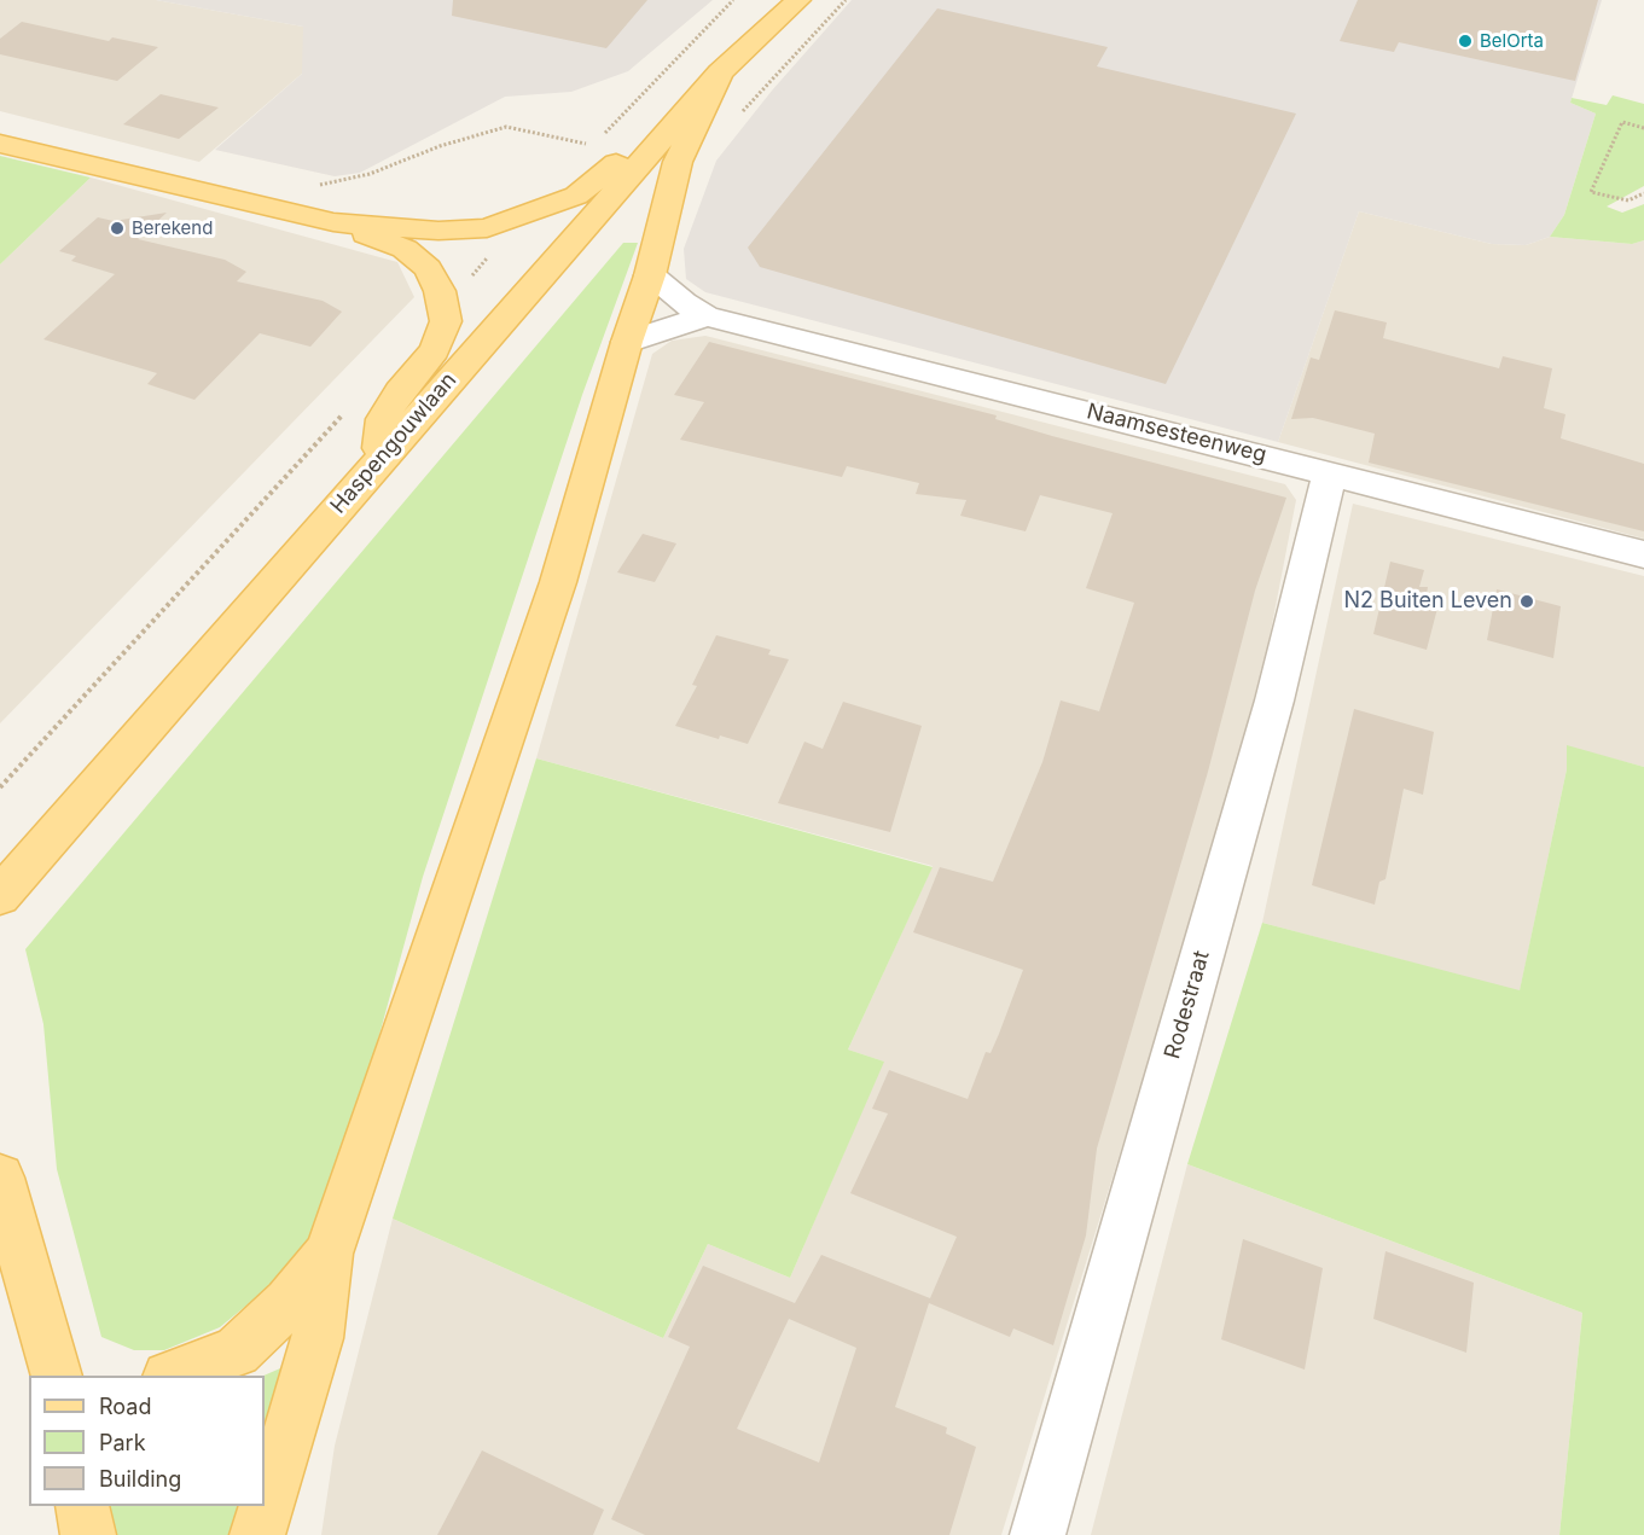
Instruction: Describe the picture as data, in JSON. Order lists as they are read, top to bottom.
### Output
{
  "streets": {
    "main road": ["Haspengouwlaan"],
    "street": ["Naamsesteenweg", "Rodestraat"]
  },
  "crossings": [
    ["Naamsesteenweg", "Rodestraat"]
  ],
  "places": ["BelOrta", "Berekend", "N2 Buiten Leven"],
  "legend": ["Road", "Park", "Building"]
}
